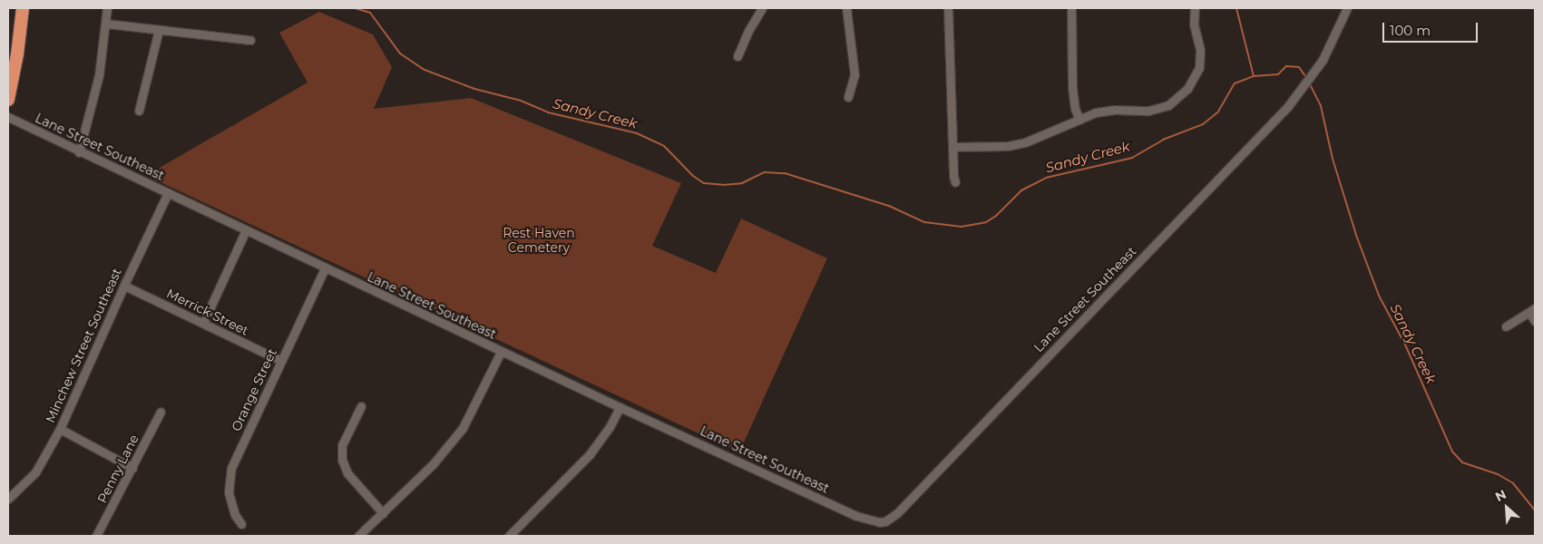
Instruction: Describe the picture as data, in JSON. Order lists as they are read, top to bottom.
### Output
{
  "streets": {
    "street": [
      "Lane Street Southeast",
      "Merrick Street",
      "Minchew Street Southeast",
      "Orange Street",
      "Penny Lane"
    ]
  },
  "crossings": [
    ["Lane Street Southeast", "Minchew Street Southeast"],
    ["Lane Street Southeast", "Orange Street"],
    ["Merrick Street", "Minchew Street Southeast"],
    ["Merrick Street", "Orange Street"]
  ],
  "water": ["Sandy Creek"],
  "parks": ["Rest Haven Cemetery"],
  "scale_bar": "100 m",
  "north": "top left"
}
